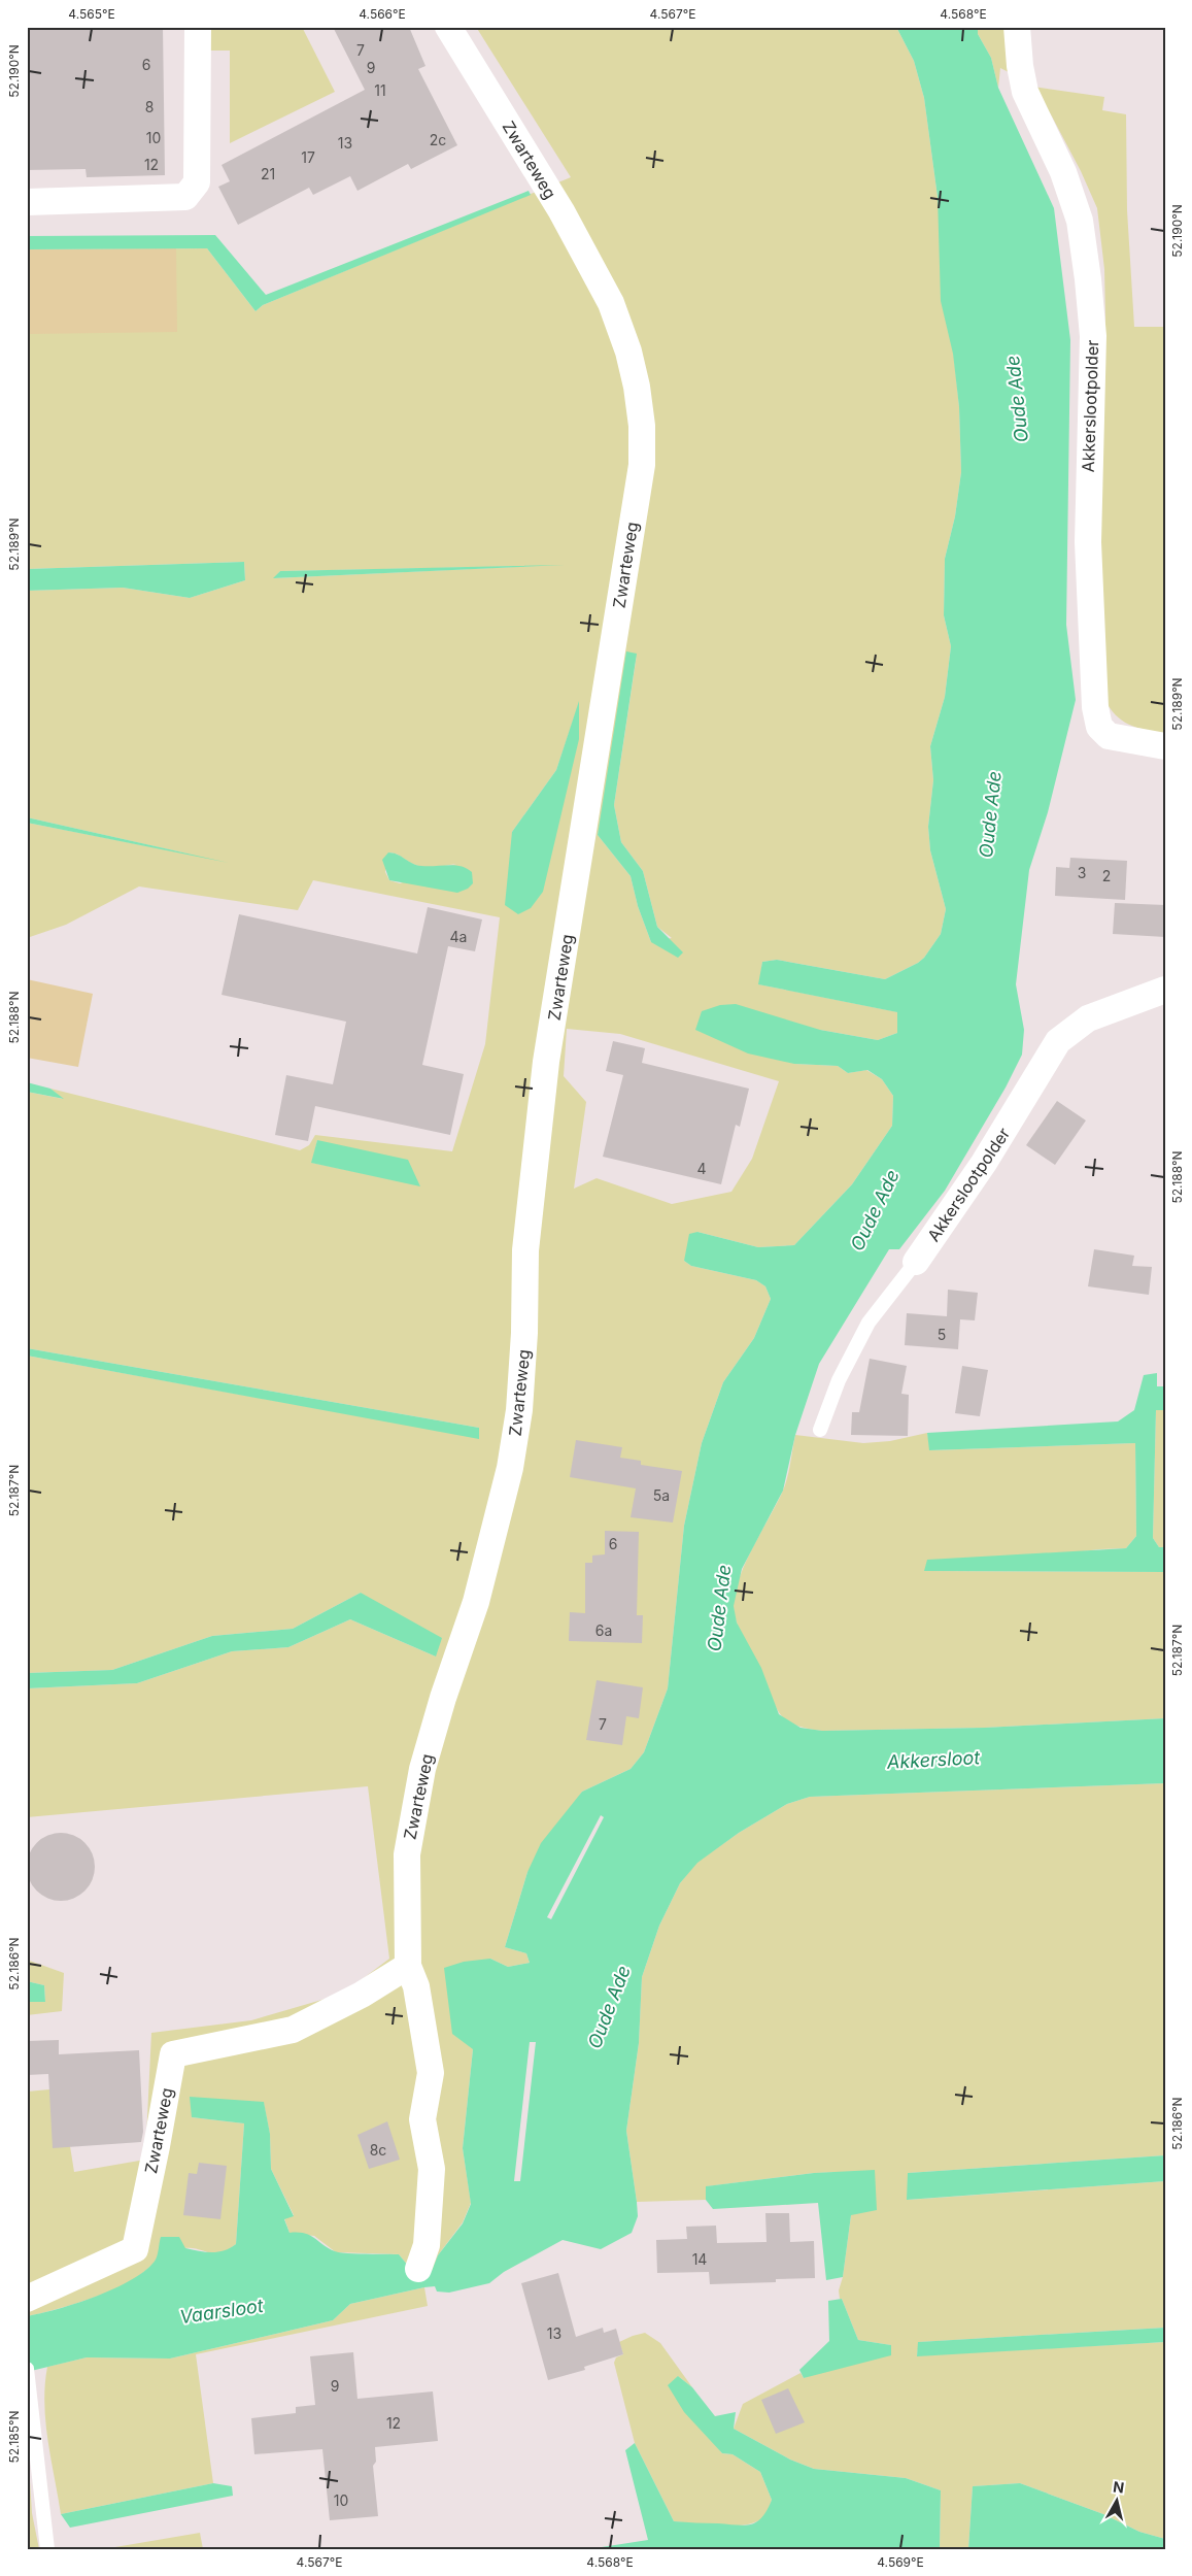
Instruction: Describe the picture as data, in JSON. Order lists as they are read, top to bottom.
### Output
{
  "streets": {
    "street": ["Zwarteweg", "Akkerslootpolder"]
  },
  "water": ["Oude Ade", "Akkersloot", "Vaarsloot"],
  "house_numbers": [
    "7",
    "6",
    "9",
    "11",
    "8",
    "10",
    "2c",
    "13",
    "17",
    "12",
    "21",
    "3",
    "2",
    "4a",
    "4",
    "5",
    "5a",
    "6",
    "6a",
    "7",
    "8c",
    "14",
    "13",
    "9",
    "12",
    "10"
  ],
  "north": "top",
  "coordinates": [
    "4.565°E",
    "4.566°E",
    "4.567°E",
    "4.568°E",
    "52.190°N",
    "52.189°N",
    "52.188°N",
    "52.187°N",
    "52.186°N",
    "52.185°N",
    "4.569°E"
  ]
}
